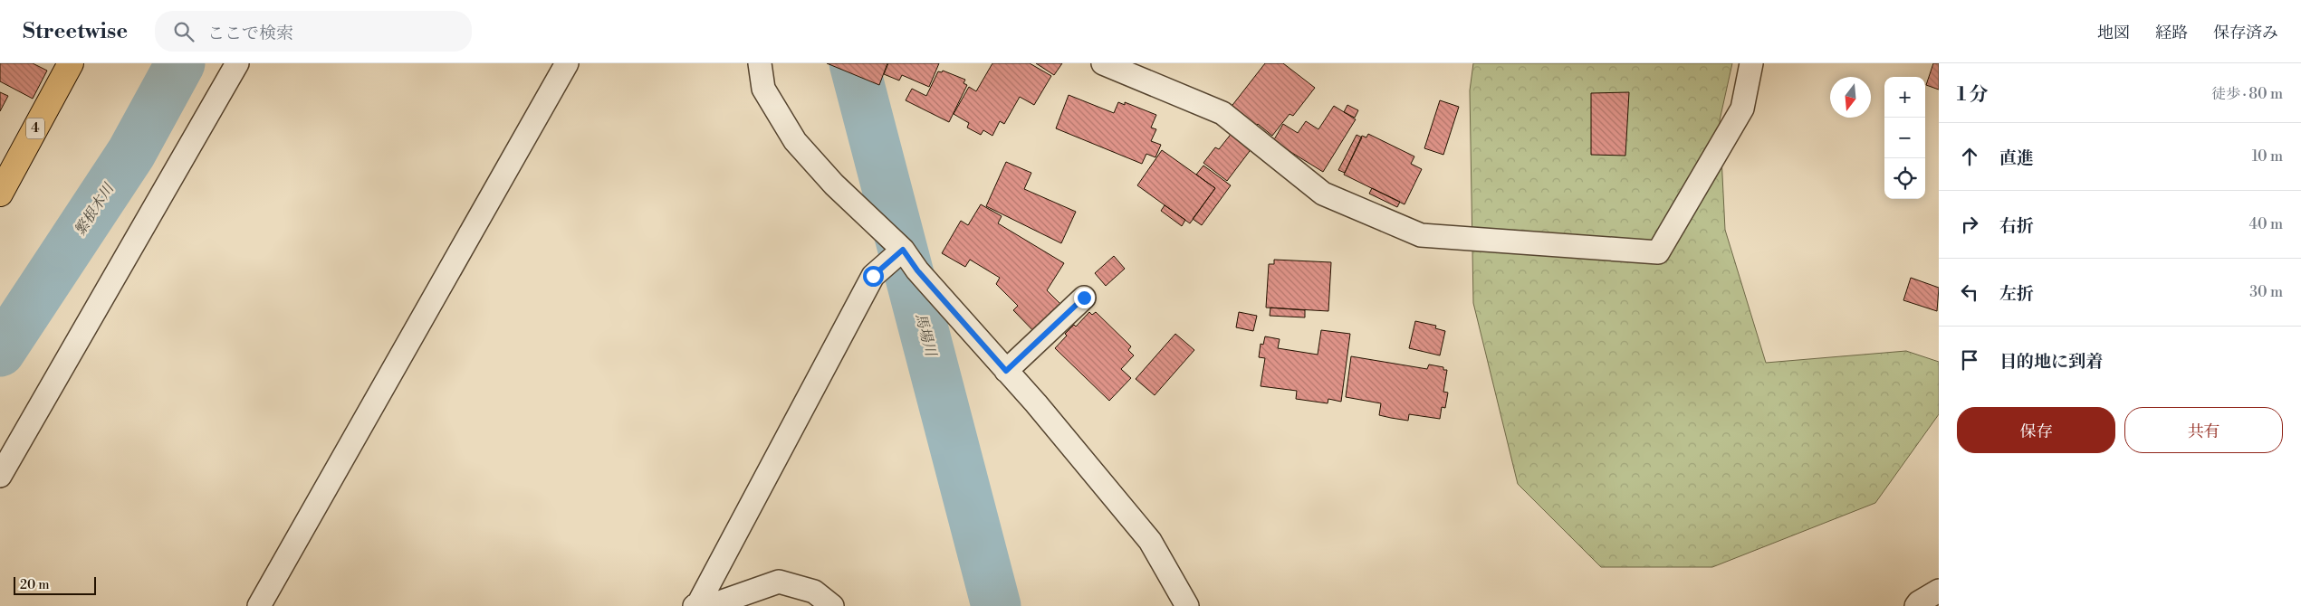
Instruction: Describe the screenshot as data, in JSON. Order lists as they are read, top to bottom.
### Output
{
  "streets": {
    "main road": ["4"]
  },
  "water": ["繁根木川", "馬場川"],
  "scale_bar": "20 m",
  "north": "bottom",
  "page": {
    "header": "Streetwise",
    "search": "ここで検索",
    "nav": ["地図", "経路", "保存済み"],
    "heading": ["1 分", "徒歩 · 80 m"],
    "map_buttons": ["+", "−"],
    "list": [
      ["直進", "10 m"],
      ["右折", "40 m"],
      ["左折", "30 m"],
      "目的地に到着"
    ],
    "buttons": ["保存", "共有"],
    "scale": "20 m"
  }
}
